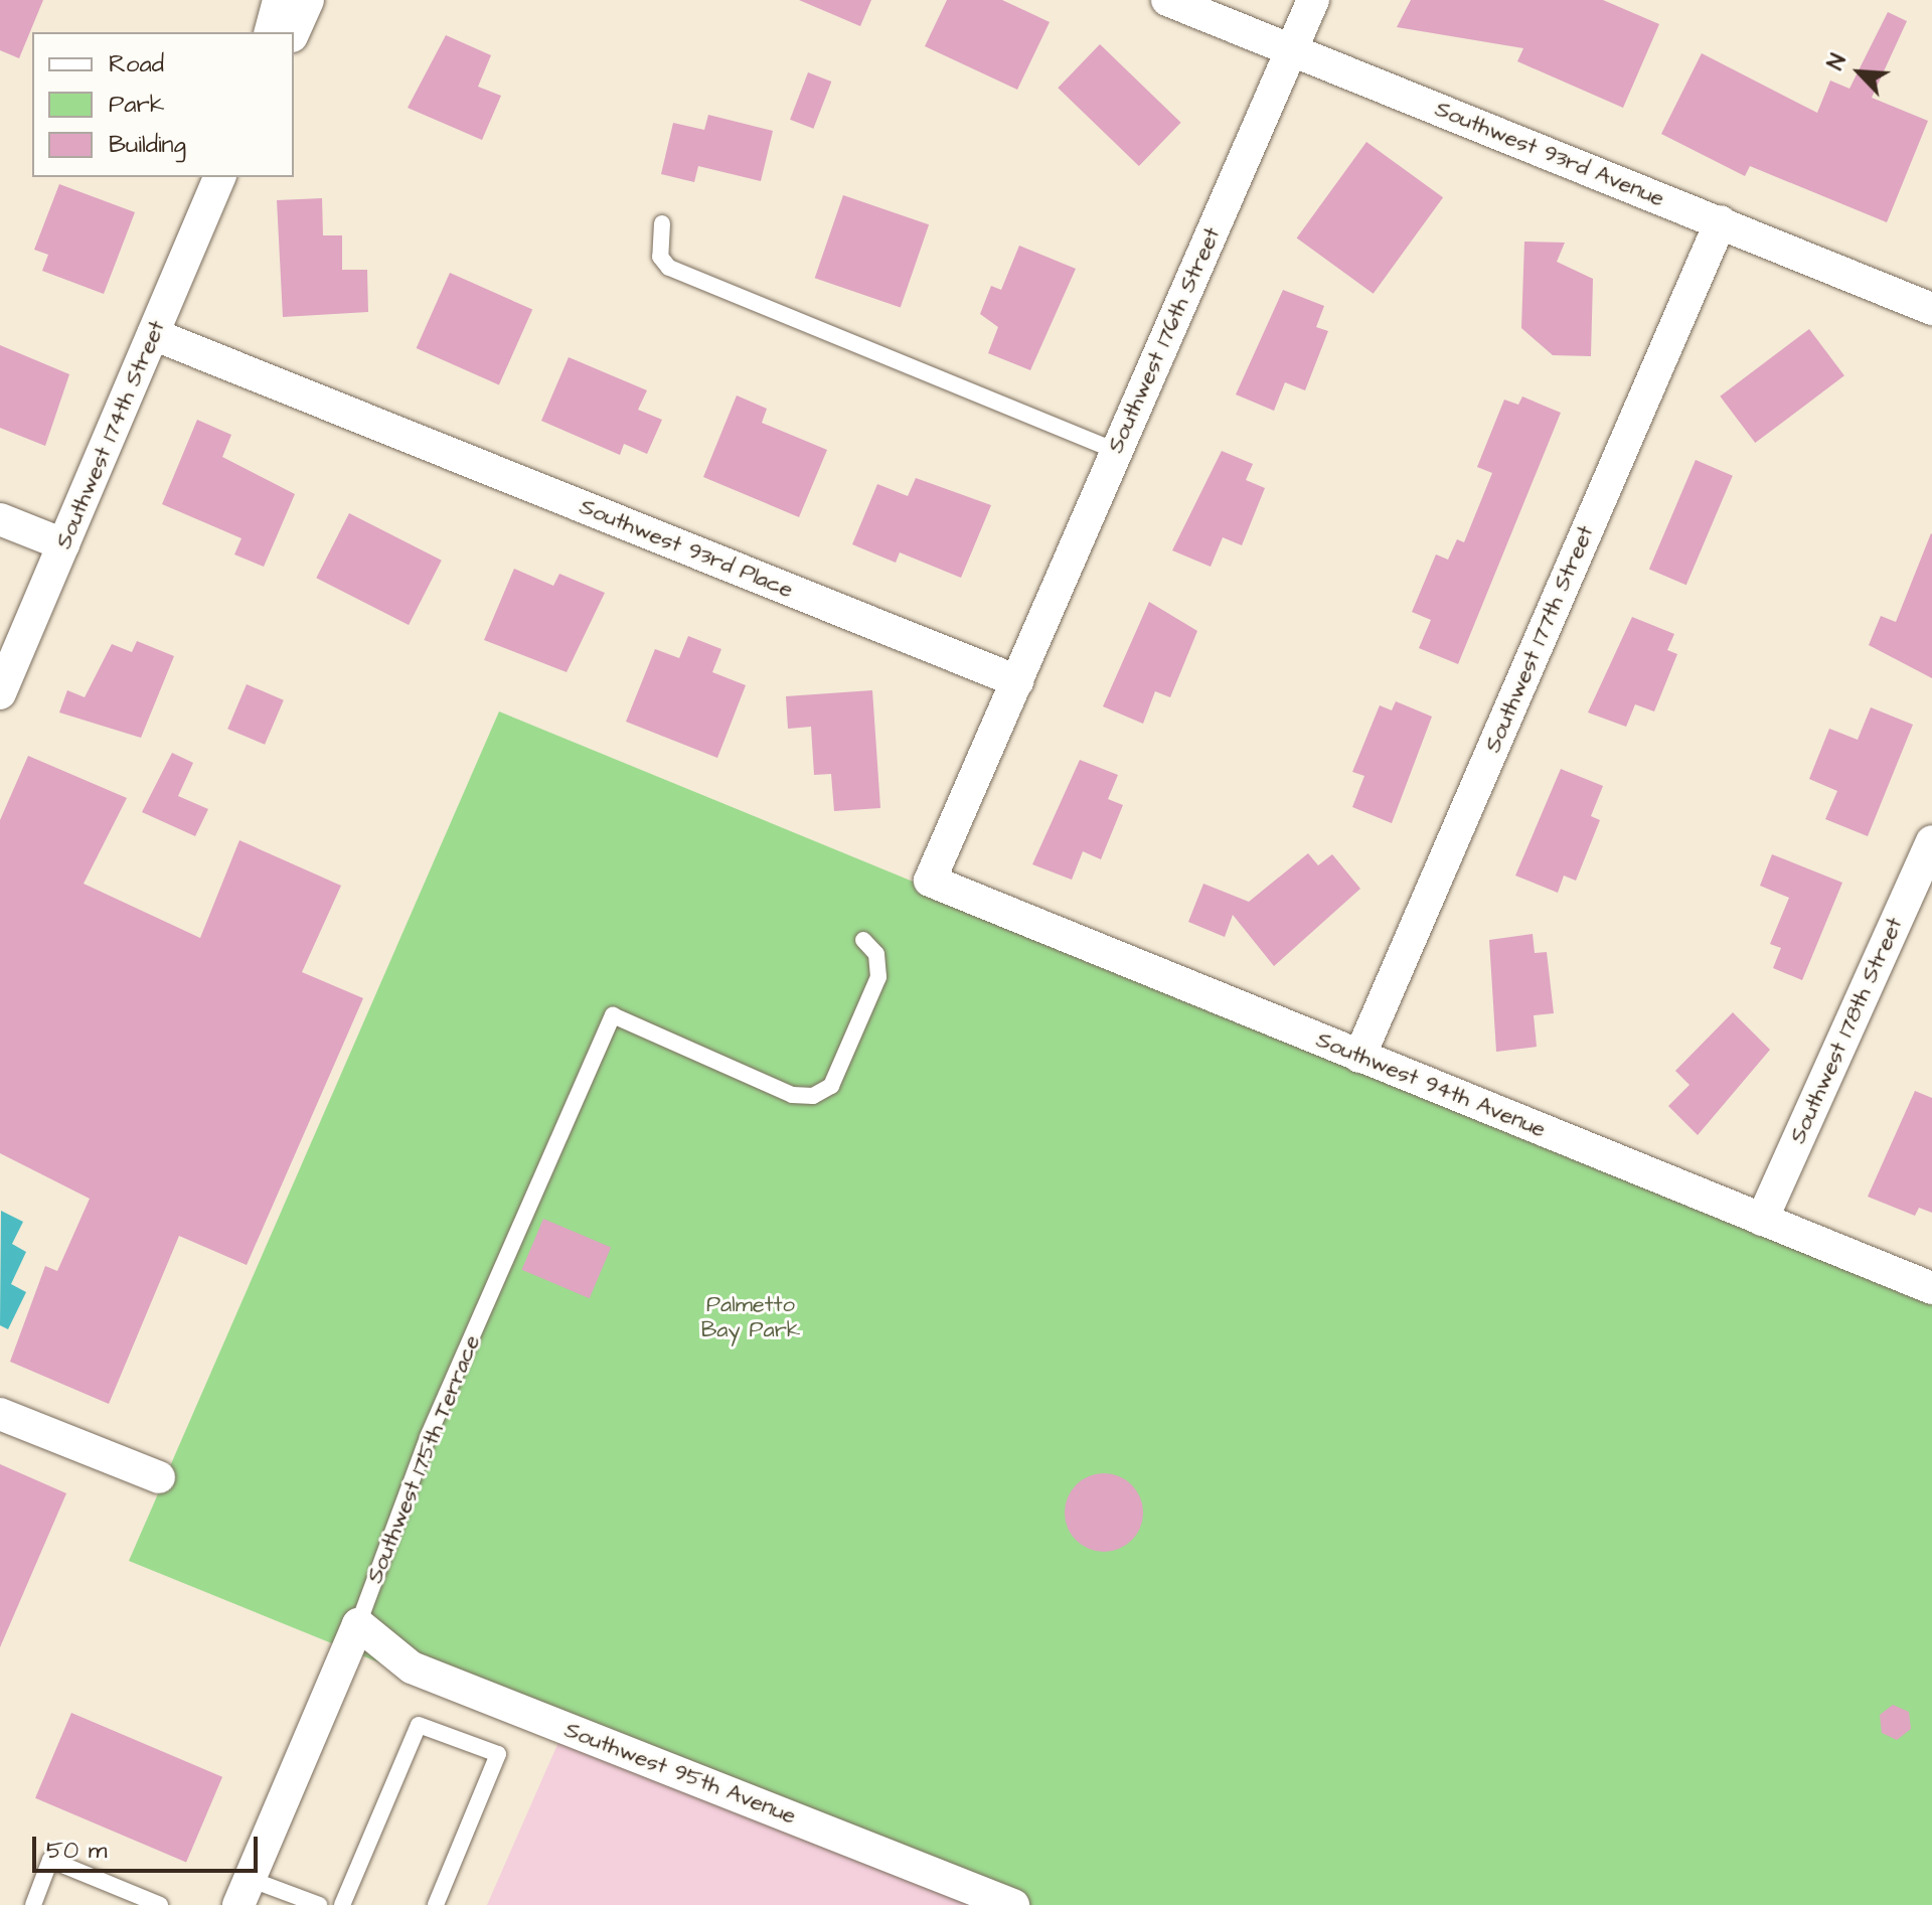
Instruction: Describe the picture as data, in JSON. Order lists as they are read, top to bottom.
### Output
{
  "streets": {
    "street": [
      "Southwest 93rd Avenue",
      "Southwest 176th Street",
      "Southwest 174th Street",
      "Southwest 93rd Place",
      "Southwest 177th Street",
      "Southwest 178th Street",
      "Southwest 94th Avenue",
      "Southwest 175th Terrace",
      "Southwest 95th Avenue"
    ]
  },
  "crossings": [
    ["Southwest 93rd Avenue", "Southwest 176th Street"],
    ["Southwest 93rd Avenue", "Southwest 177th Street"],
    ["Southwest 176th Street", "Southwest 93rd Place"],
    ["Southwest 176th Street", "Southwest 94th Avenue"],
    ["Southwest 174th Street", "Southwest 93rd Place"],
    ["Southwest 93rd Place", "Southwest 94th Avenue"],
    ["Southwest 177th Street", "Southwest 94th Avenue"],
    ["Southwest 178th Street", "Southwest 94th Avenue"],
    ["Southwest 175th Terrace", "Southwest 95th Avenue"]
  ],
  "parks": ["Palmetto Bay Park"],
  "legend": ["Road", "Park", "Building"],
  "scale_bar": "50 m",
  "north": "top left"
}
